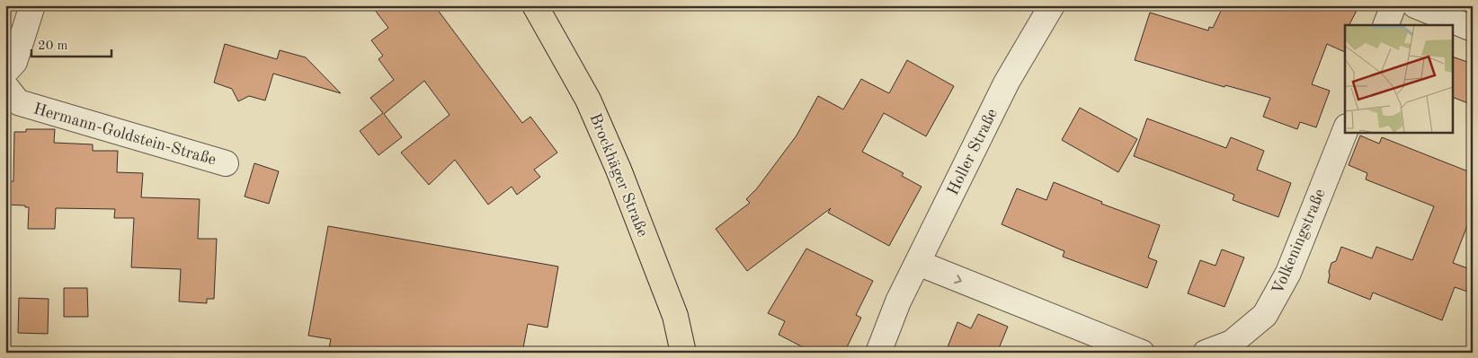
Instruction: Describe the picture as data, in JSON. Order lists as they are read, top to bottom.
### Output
{
  "streets": {
    "main road": ["Brockhäger Straße"],
    "street": ["Hermann-Goldstein-Straße", "Holler Straße", "Volkeningstraße"]
  },
  "scale_bar": "20 m"
}
